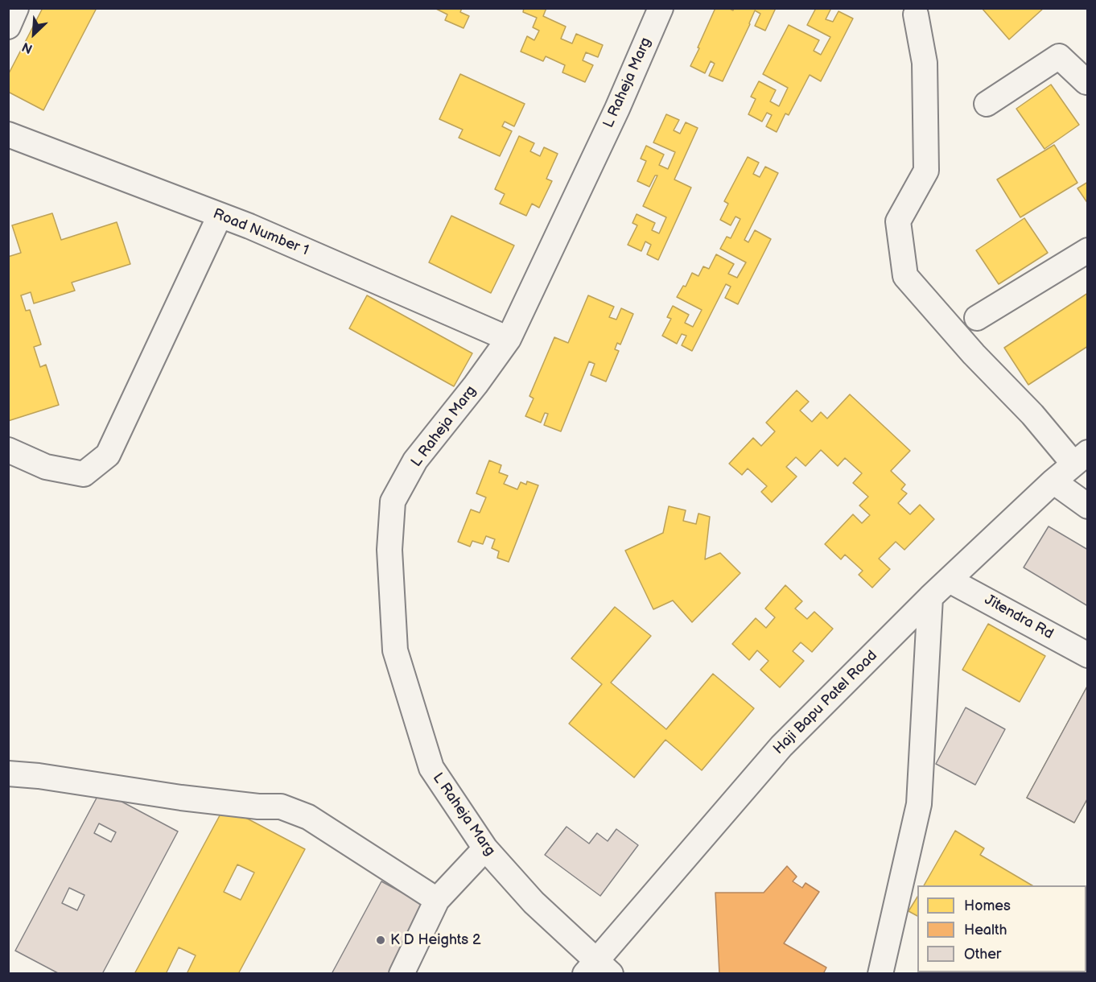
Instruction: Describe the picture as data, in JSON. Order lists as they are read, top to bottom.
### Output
{
  "streets": {
    "street": [
      "L Raheja Marg",
      "Road Number 1",
      "Jitendra Rd",
      "Haji Bapu Patel Road"
    ]
  },
  "crossings": [
    ["L Raheja Marg", "Road Number 1"],
    ["L Raheja Marg", "Haji Bapu Patel Road"],
    ["Jitendra Rd", "Haji Bapu Patel Road"]
  ],
  "places": ["K D Heights 2"],
  "legend": ["Homes", "Health", "Other"],
  "north": "bottom left"
}
